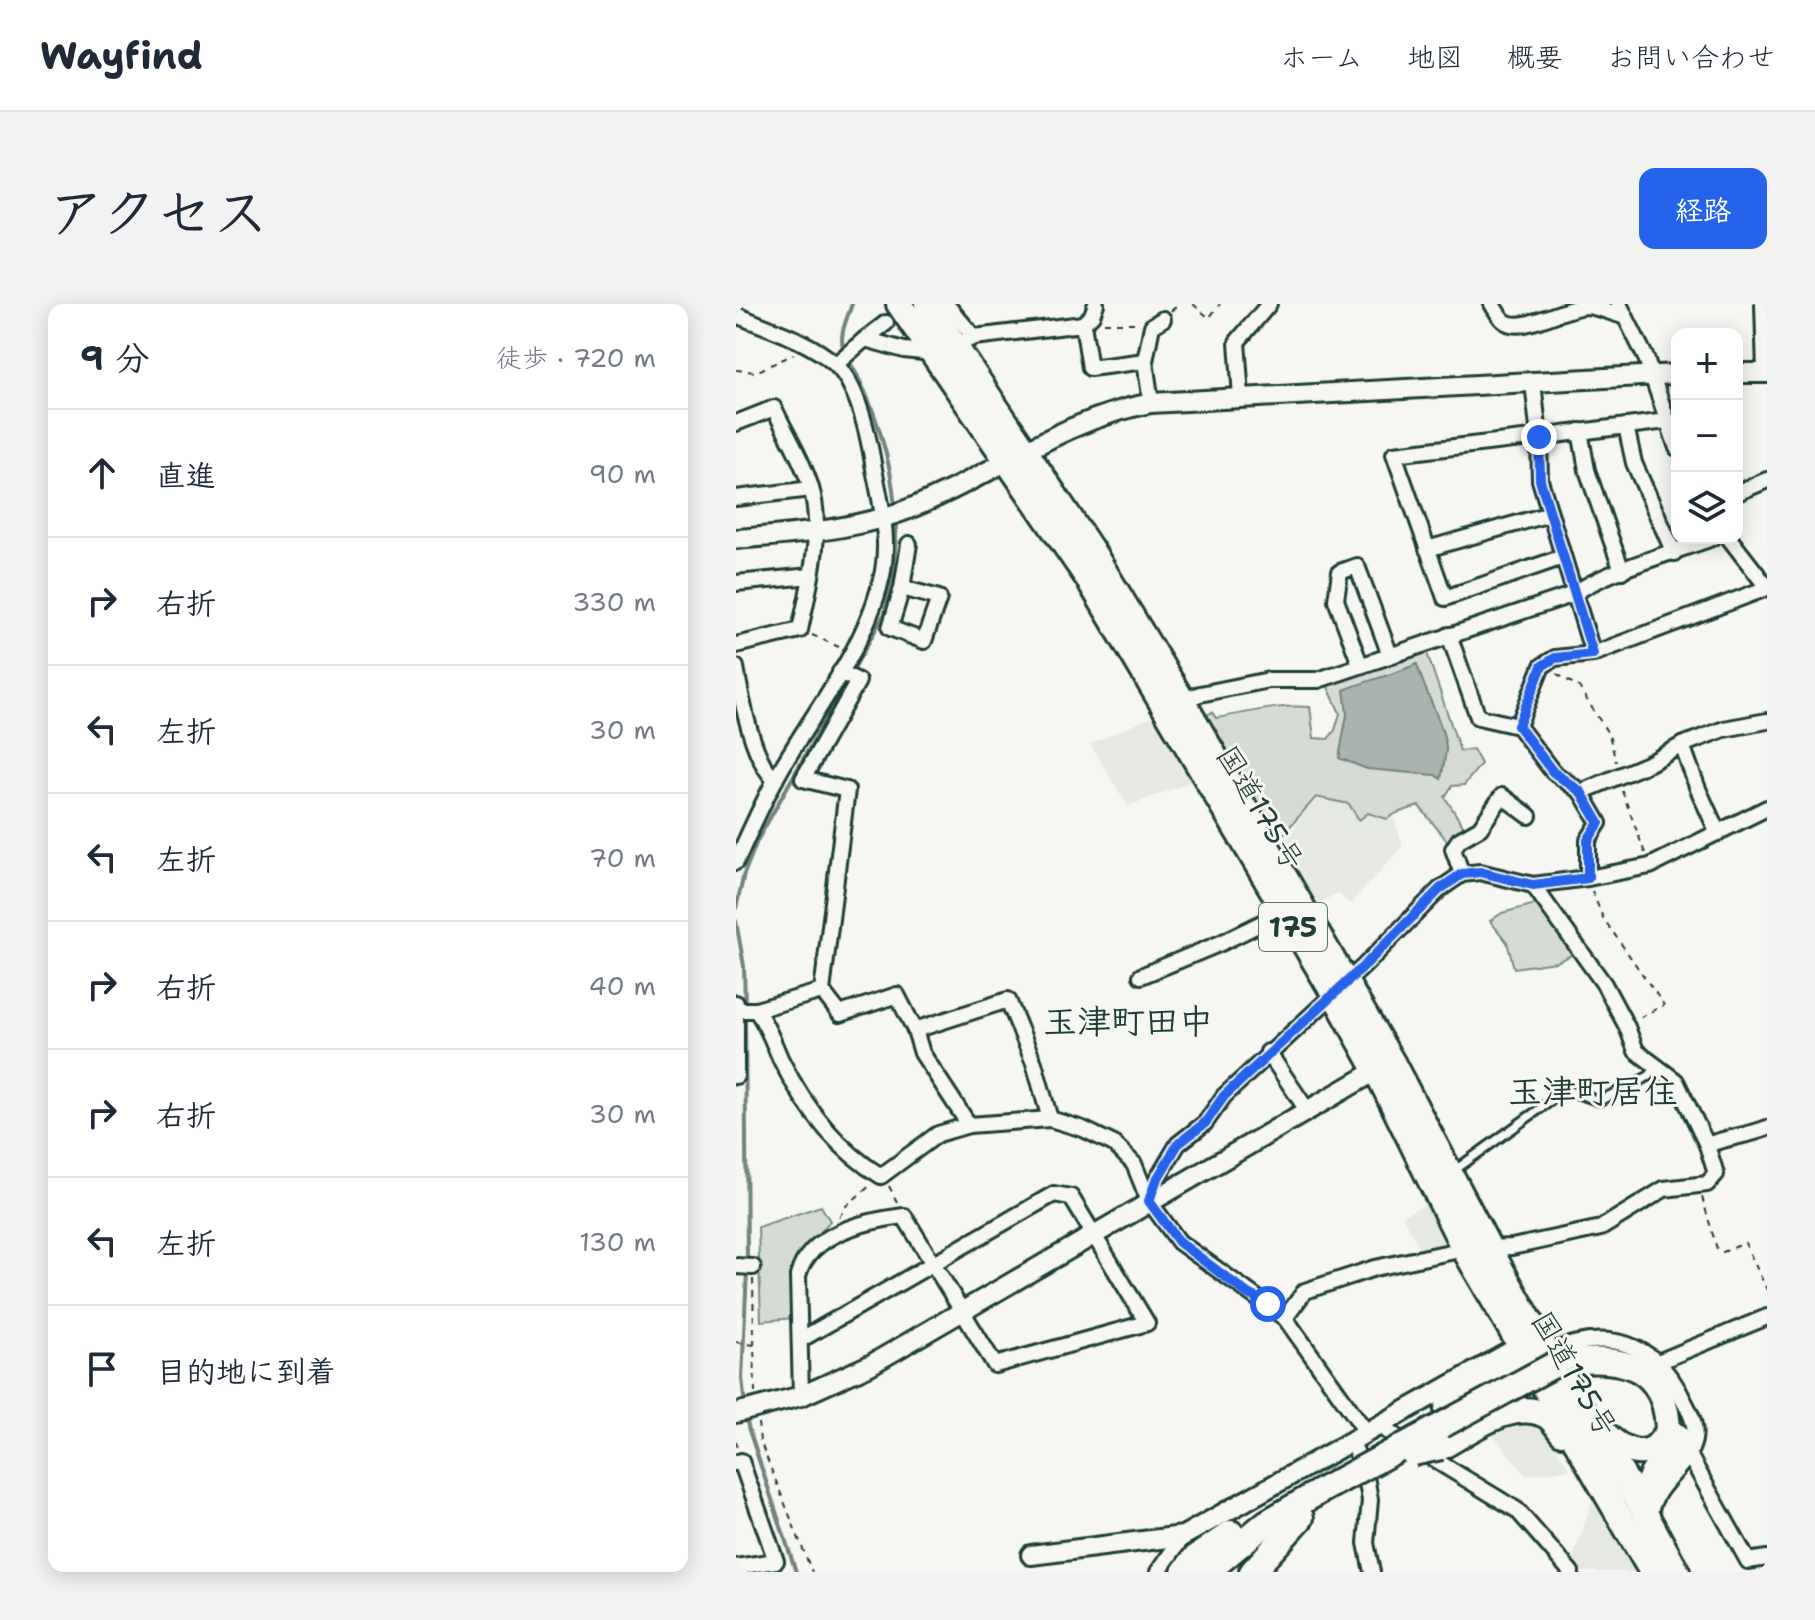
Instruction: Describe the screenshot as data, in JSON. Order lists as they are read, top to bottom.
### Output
{
  "streets": {
    "highway": ["国道175号", "175"]
  },
  "districts": ["玉津町田中", "玉津町居住"],
  "page": {
    "header": "Wayfind",
    "nav": [
      "ホーム",
      "地図",
      "概要",
      "お問い合わせ"
    ],
    "title": "アクセス",
    "buttons": "経路",
    "heading": ["9 分", "徒歩 · 720 m"],
    "map_buttons": ["+", "−"],
    "list": [
      ["直進", "90 m"],
      ["右折", "330 m"],
      ["左折", "30 m"],
      ["左折", "70 m"],
      ["右折", "40 m"],
      ["右折", "30 m"],
      ["左折", "130 m"],
      "目的地に到着"
    ]
  }
}
